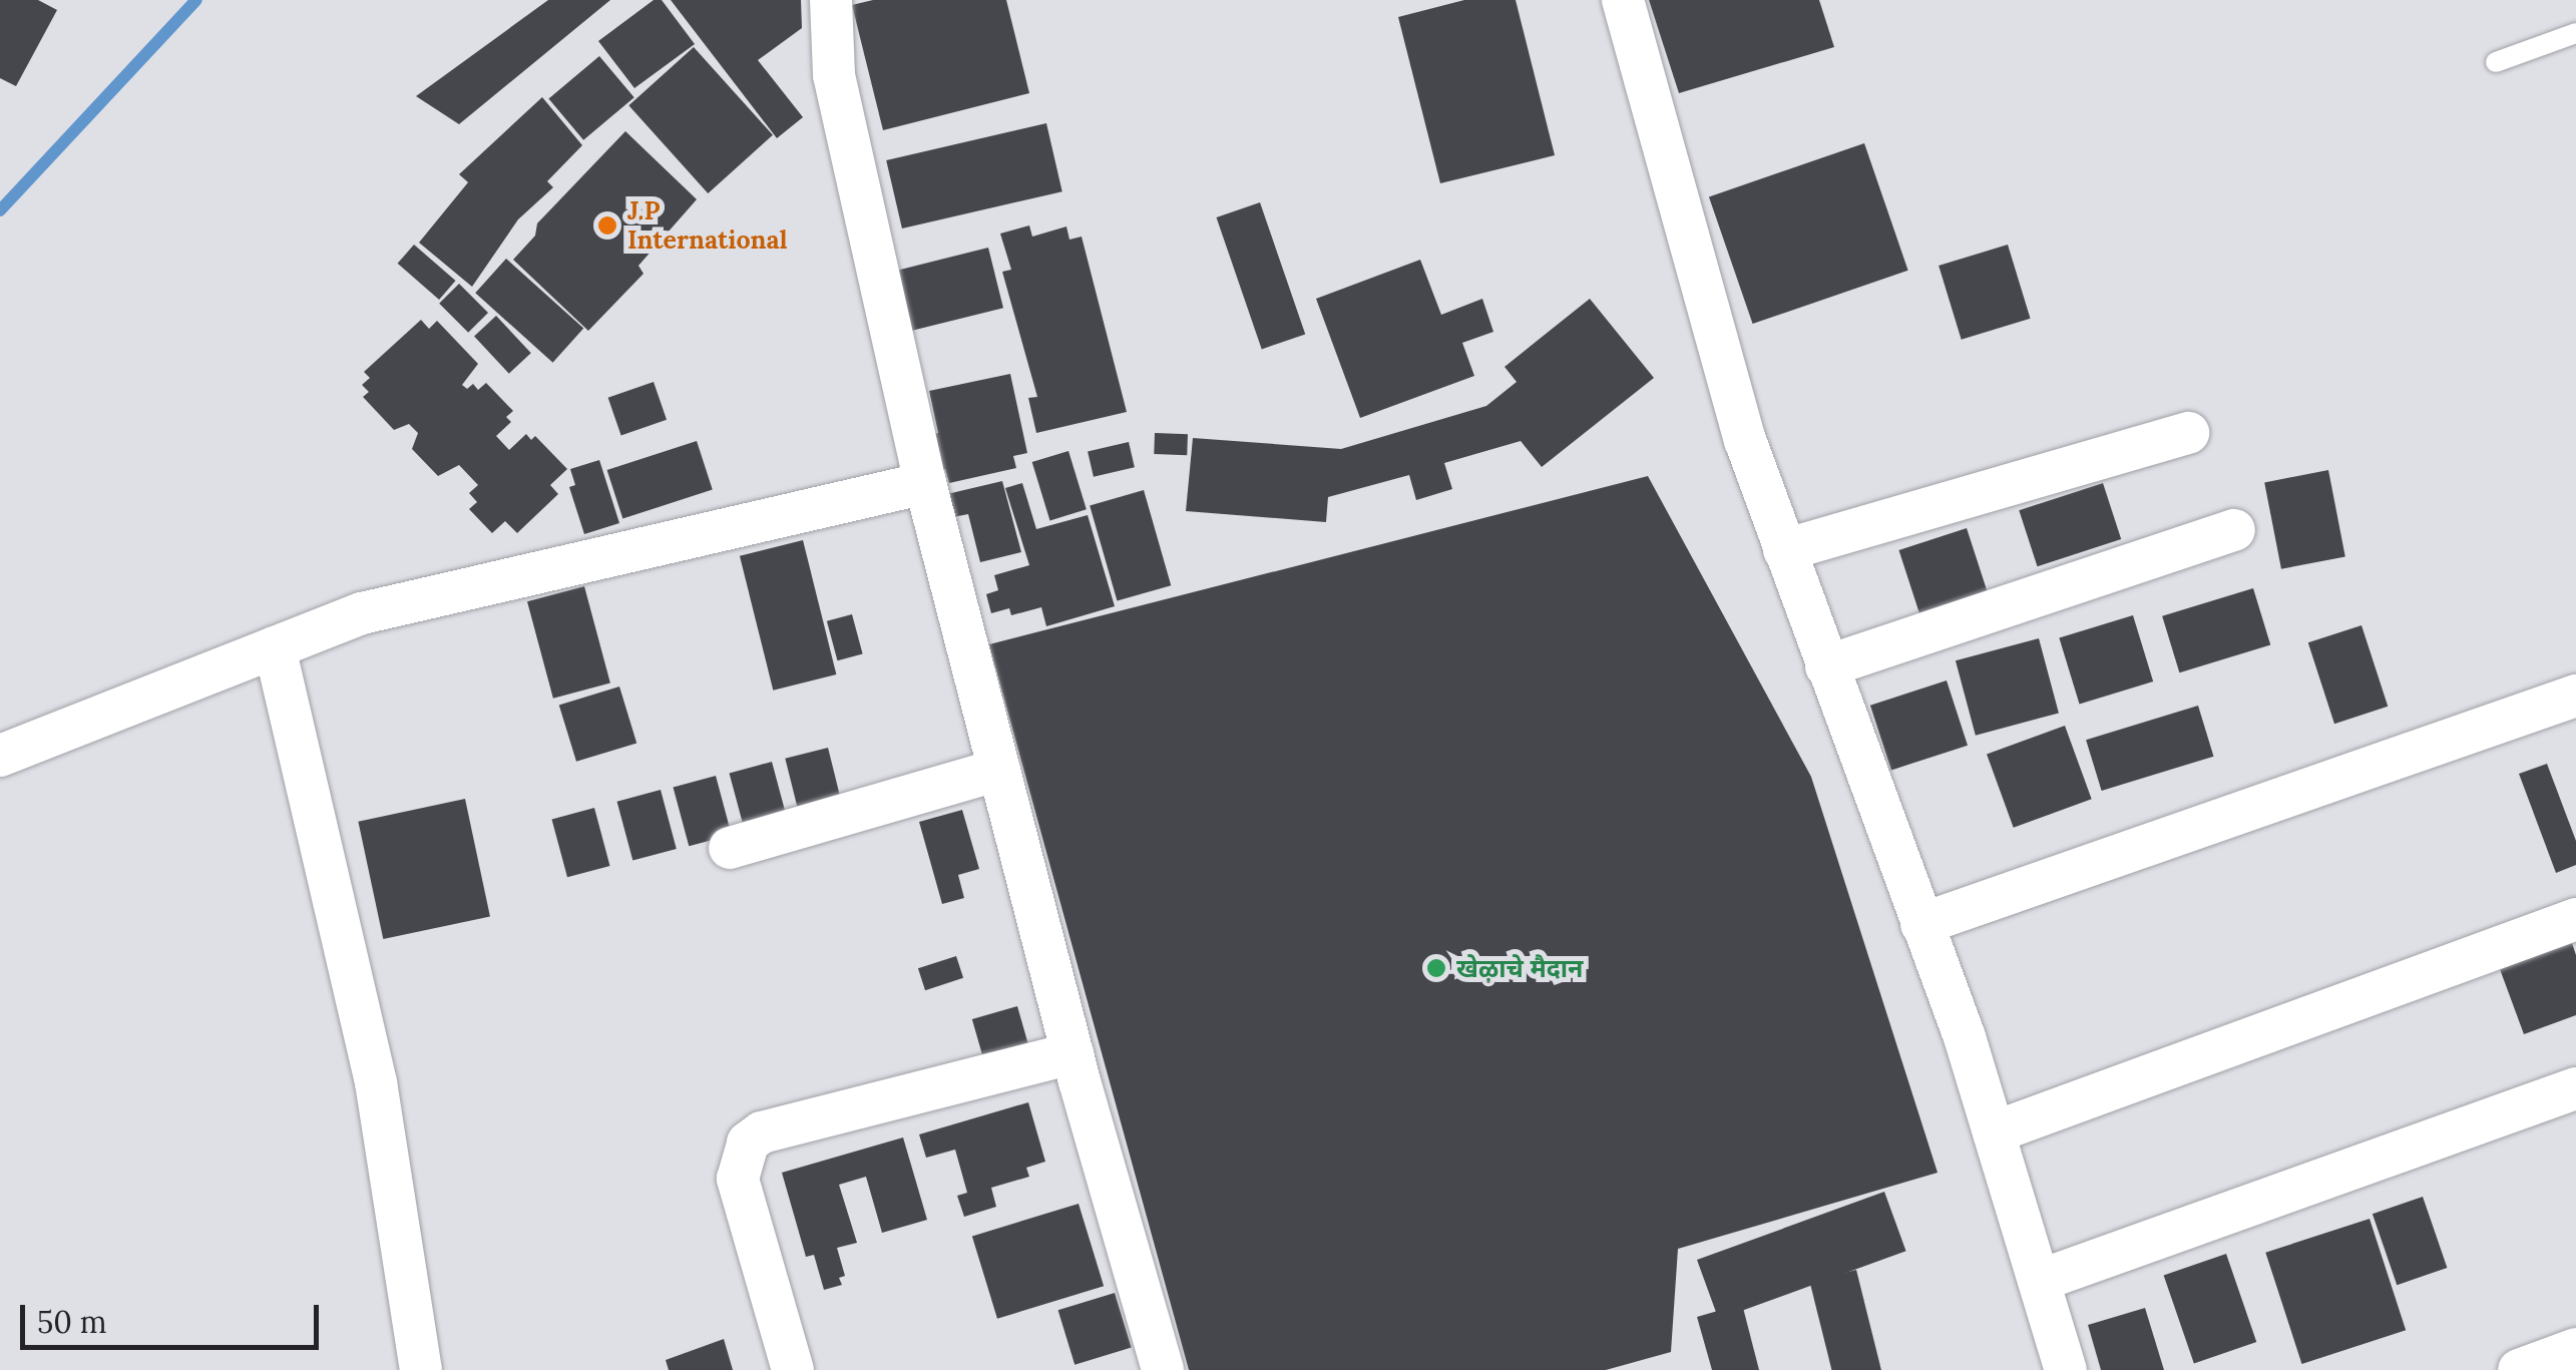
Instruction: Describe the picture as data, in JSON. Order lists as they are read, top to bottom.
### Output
{
  "places": ["J.P International", "खेऴाचे मैदान"],
  "scale_bar": "50 m"
}
